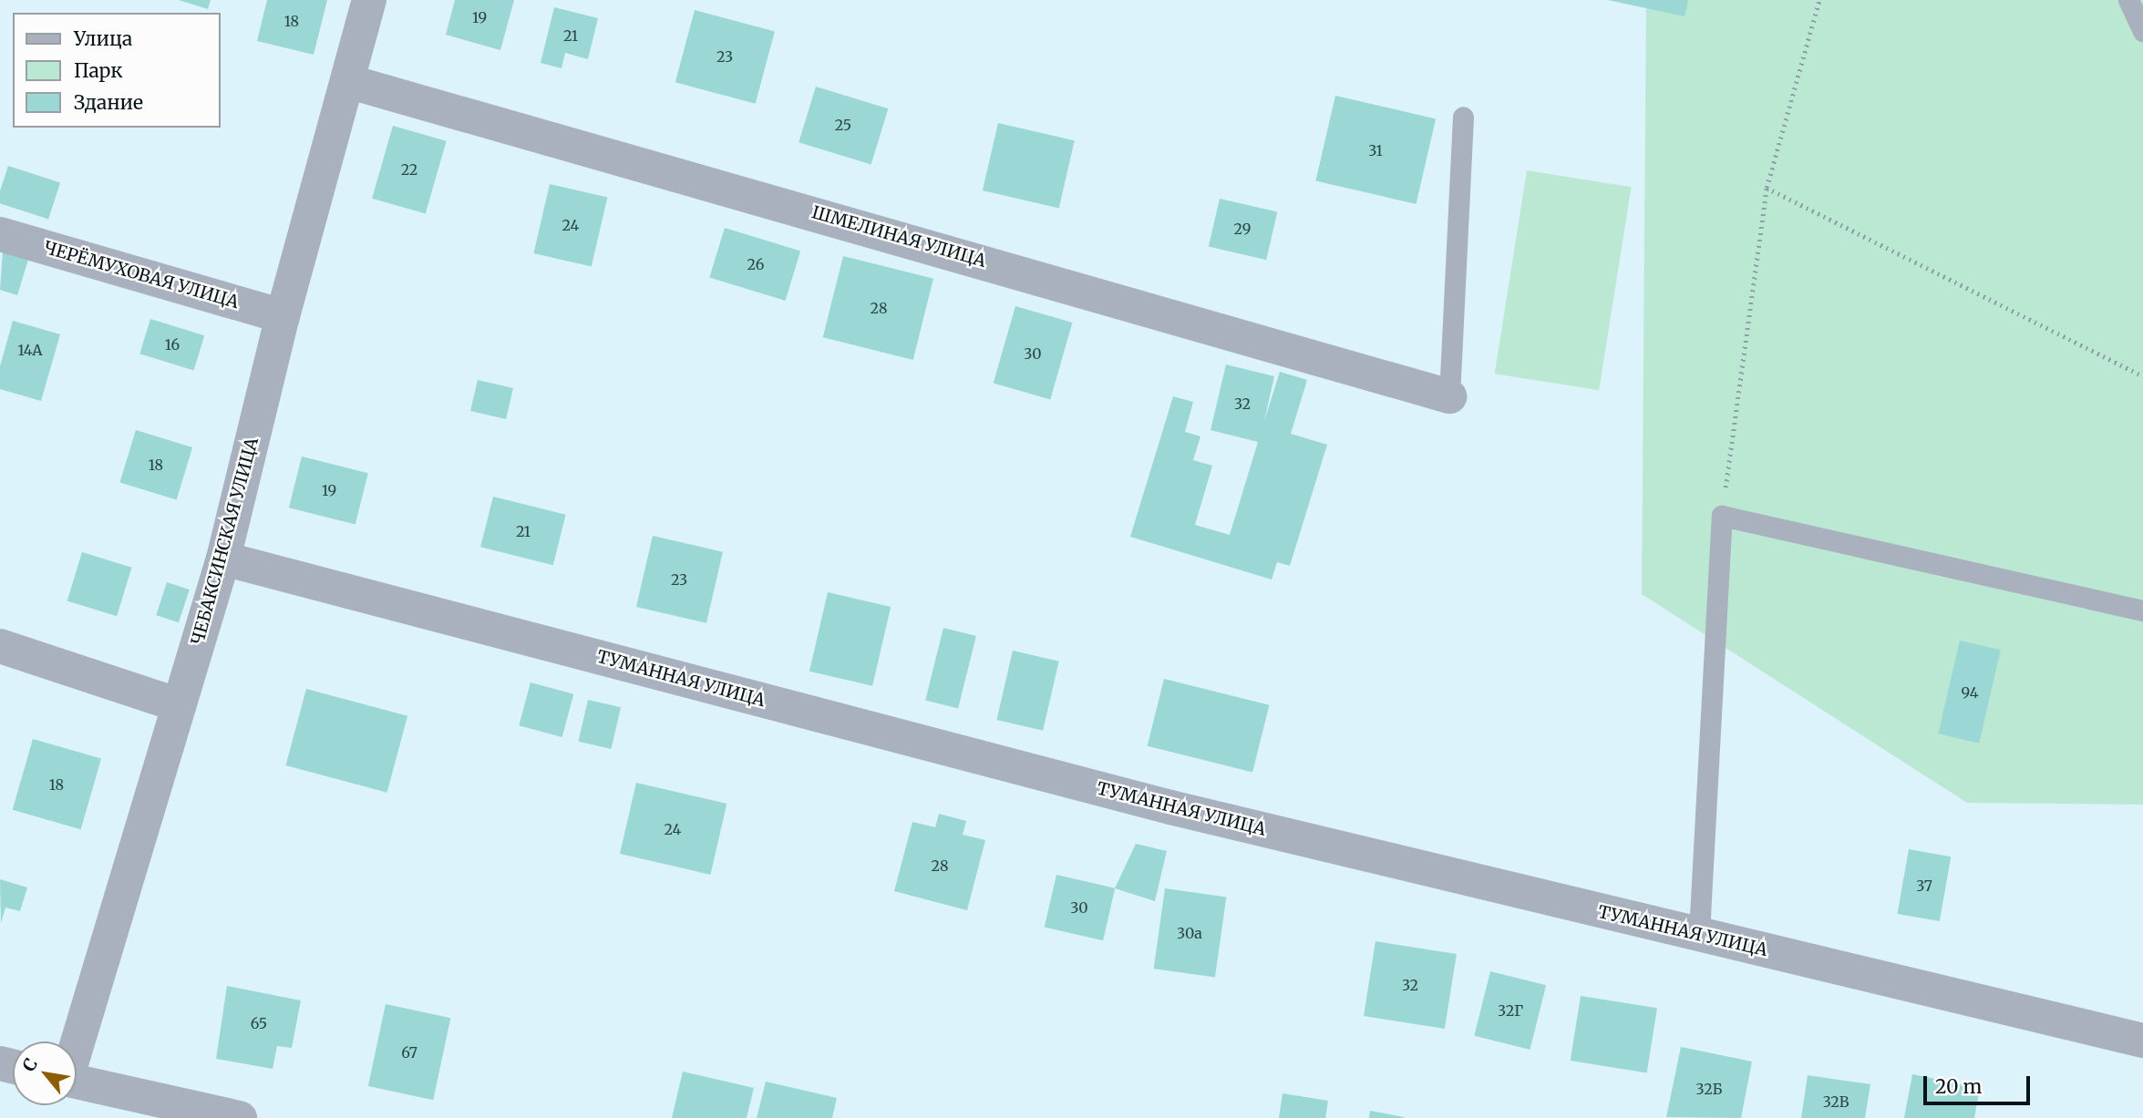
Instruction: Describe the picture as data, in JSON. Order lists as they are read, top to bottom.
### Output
{
  "streets": {
    "street": [
      "ШМЕЛИНАЯ УЛИЦА",
      "ЧЕРЁМУХОВАЯ УЛИЦА",
      "ЧЕБАКСИНСКАЯ УЛИЦА",
      "ТУМАННАЯ УЛИЦА"
    ]
  },
  "crossings": [
    ["ШМЕЛИНАЯ УЛИЦА", "ЧЕБАКСИНСКАЯ УЛИЦА"],
    ["ЧЕРЁМУХОВАЯ УЛИЦА", "ЧЕБАКСИНСКАЯ УЛИЦА"],
    ["ЧЕБАКСИНСКАЯ УЛИЦА", "ТУМАННАЯ УЛИЦА"]
  ],
  "house_numbers": [
    "19",
    "18",
    "21",
    "23",
    "25",
    "31",
    "22",
    "24",
    "29",
    "26",
    "28",
    "16",
    "14А",
    "30",
    "32",
    "18",
    "19",
    "21",
    "23",
    "94",
    "18",
    "24",
    "28",
    "37",
    "30",
    "30а",
    "32",
    "32Г",
    "65",
    "67",
    "32Б",
    "32В"
  ],
  "legend": ["Улица", "Парк", "Здание"],
  "scale_bar": "20 m",
  "north": "top left"
}
